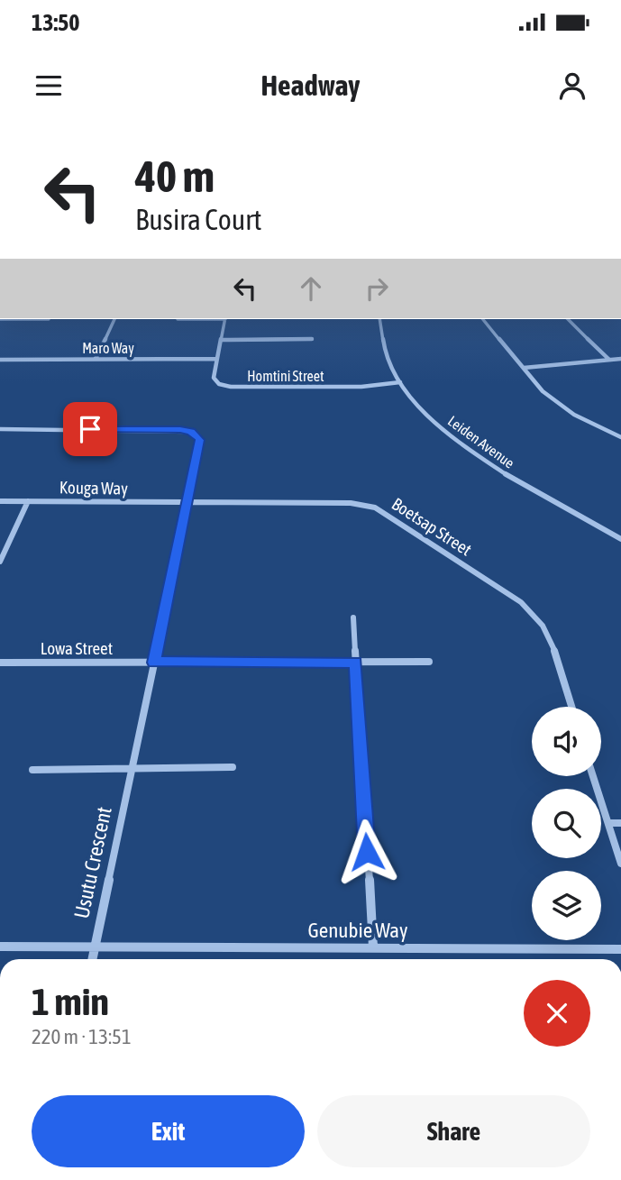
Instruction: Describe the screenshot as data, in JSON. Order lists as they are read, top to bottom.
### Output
{
  "streets": {
    "street": [
      "Maro Way",
      "Homtini Street",
      "Leiden Avenue",
      "Kouga Way",
      "Boetsap Street",
      "Lowa Street",
      "Usutu Crescent",
      "Genubie Way"
    ]
  },
  "crossings": [
    ["Maro Way", "Homtini Street"],
    ["Homtini Street", "Leiden Avenue"],
    ["Kouga Way", "Boetsap Street"],
    ["Kouga Way", "Usutu Crescent"],
    ["Boetsap Street", "Usutu Crescent"],
    ["Lowa Street", "Usutu Crescent"],
    ["Usutu Crescent", "Genubie Way"]
  ],
  "page": {
    "status": "13:50",
    "header": "Headway",
    "turn": ["40 m", "Busira Court"],
    "heading": ["1 min", "220 m · 13:51"],
    "buttons": ["Exit", "Share"]
  }
}
